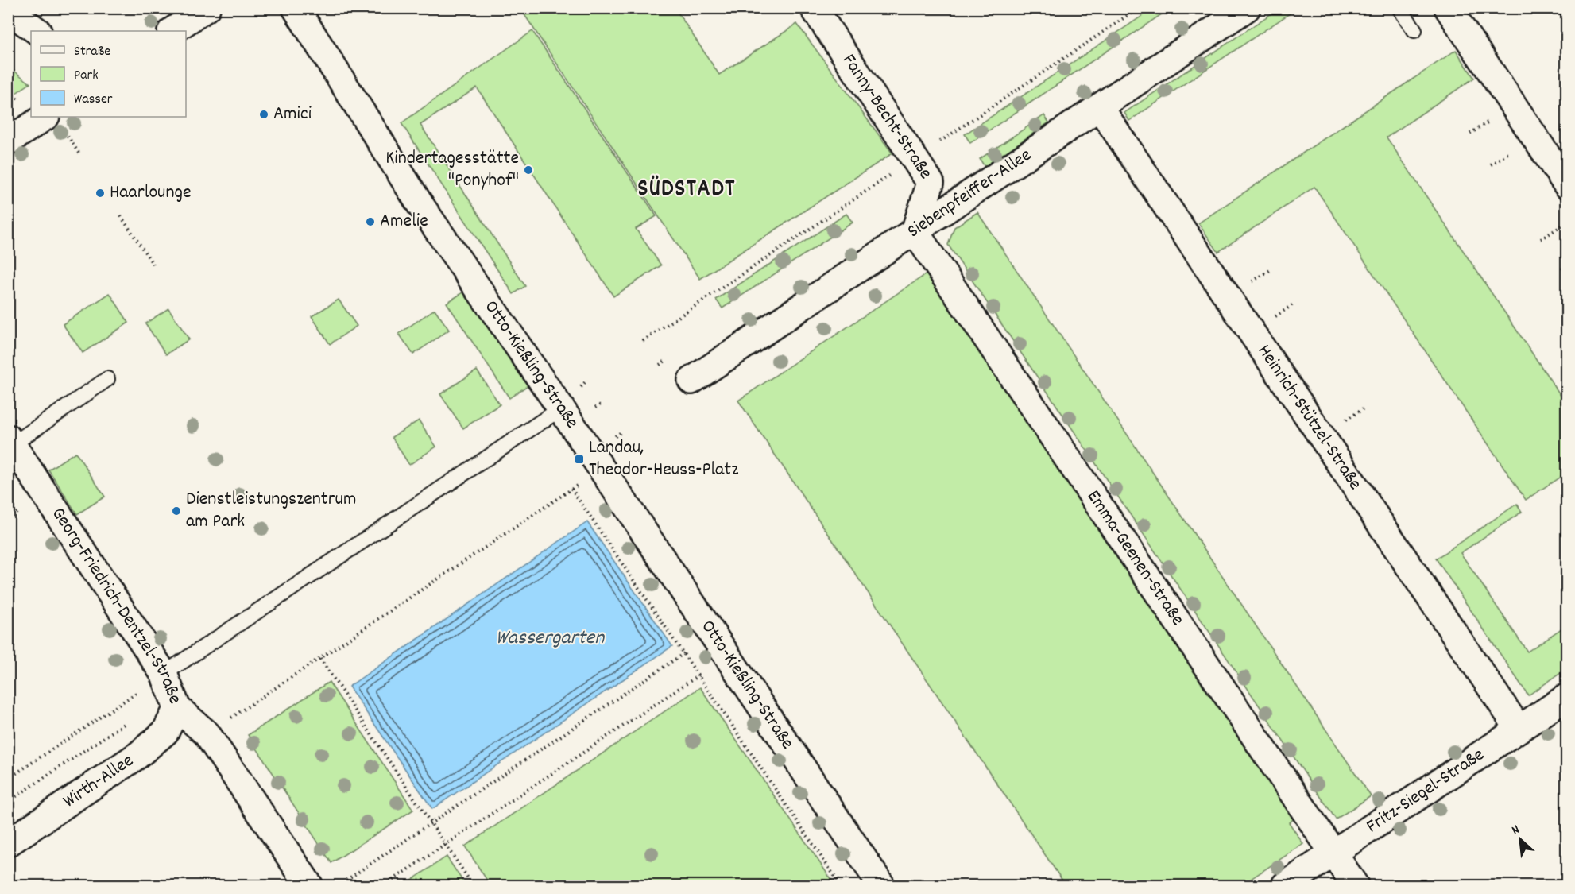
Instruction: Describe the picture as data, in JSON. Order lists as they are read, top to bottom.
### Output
{
  "streets": {
    "street": [
      "Fanny-Becht-Straße",
      "Siebenpfeiffer-Allee",
      "Otto-Kießling-Straße",
      "Heinrich-Stützel-Straße",
      "Emma-Geenen-Straße",
      "Georg-Friedrich-Dentzel-Straße",
      "Wirth-Allee",
      "Fritz-Siegel-Straße"
    ]
  },
  "crossings": [
    ["Fanny-Becht-Straße", "Siebenpfeiffer-Allee"],
    ["Fanny-Becht-Straße", "Emma-Geenen-Straße"],
    ["Siebenpfeiffer-Allee", "Heinrich-Stützel-Straße"],
    ["Siebenpfeiffer-Allee", "Emma-Geenen-Straße"],
    ["Heinrich-Stützel-Straße", "Fritz-Siegel-Straße"],
    ["Emma-Geenen-Straße", "Fritz-Siegel-Straße"],
    ["Georg-Friedrich-Dentzel-Straße", "Wirth-Allee"]
  ],
  "districts": ["SÜDSTADT"],
  "water": ["Wassergarten"],
  "places": {
    "other": [
      "Amici",
      "Kindertagesstätte \"Ponyhof\"",
      "Haarlounge",
      "Amelie",
      "Dienstleistungszentrum am Park"
    ],
    "transit": ["Landau, Theodor-Heuss-Platz"]
  },
  "legend": ["Straße", "Park", "Wasser"],
  "north": "top left"
}
